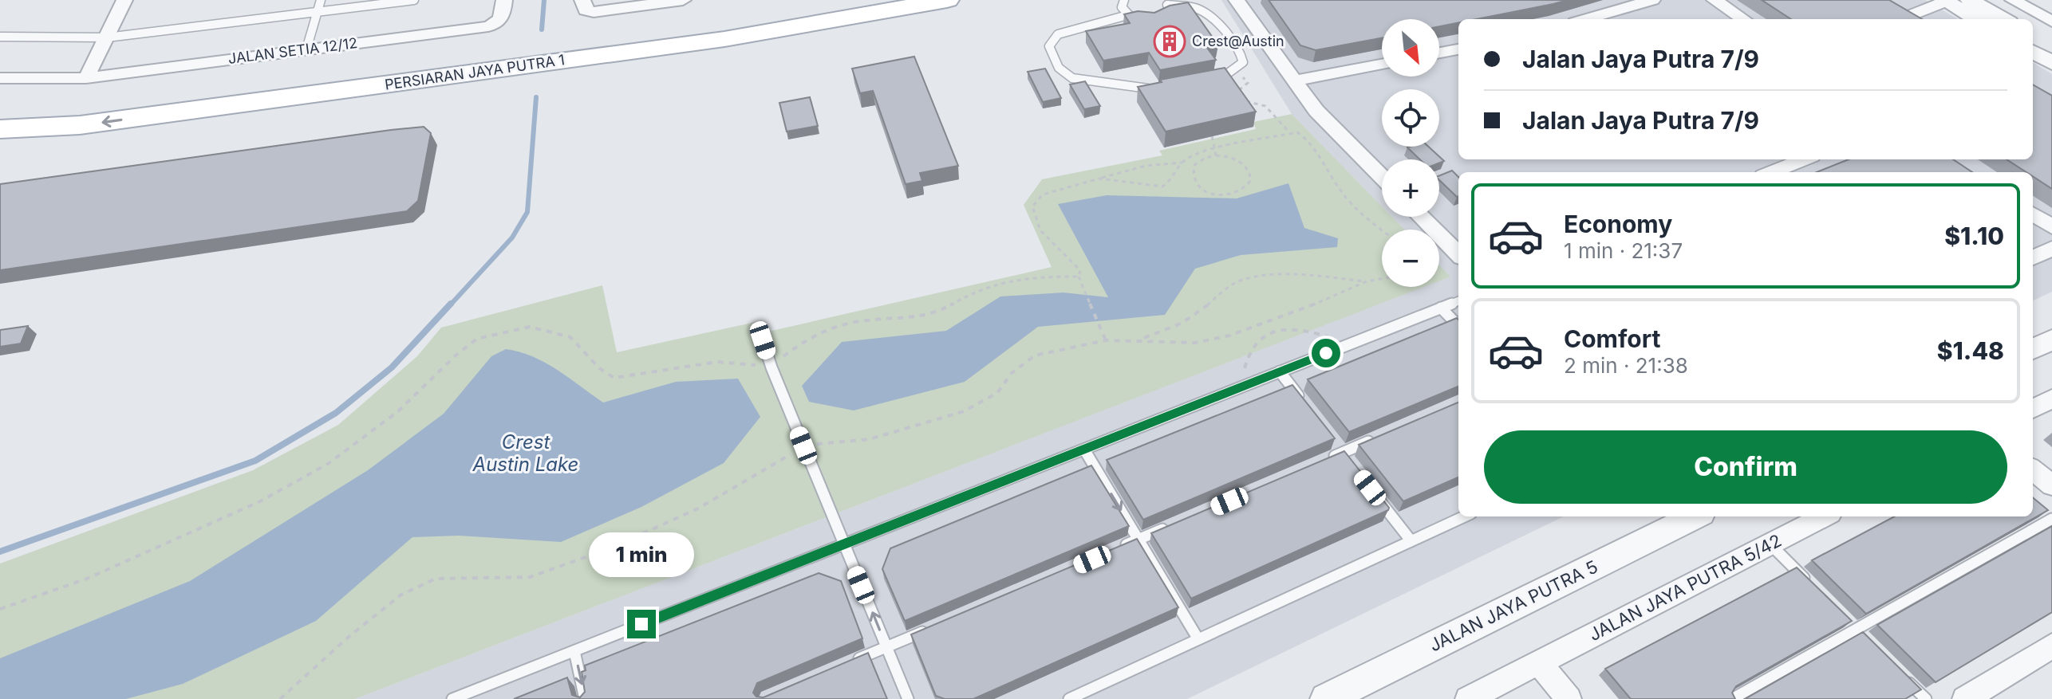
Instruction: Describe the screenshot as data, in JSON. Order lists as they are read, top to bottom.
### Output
{
  "streets": {
    "main road": ["PERSIARAN JAYA PUTRA 1"],
    "street": ["JALAN SETIA 12/12", "JALAN JAYA PUTRA 5/42", "JALAN JAYA PUTRA 5"]
  },
  "water": ["Crest Austin Lake"],
  "places": {
    "building": ["Crest@Austin"]
  },
  "north": "bottom right",
  "page": {
    "map_buttons": ["+", "−"],
    "banner": ["Jalan Jaya Putra 7/9", "Jalan Jaya Putra 7/9"],
    "list": [
      {
        "name": "Economy",
        "note": "1 min · 21:37",
        "value": "$1.10"
      },
      {
        "name": "Comfort",
        "note": "2 min · 21:38",
        "value": "$1.48"
      }
    ],
    "buttons": "Confirm",
    "bubble": "1 min"
  }
}
